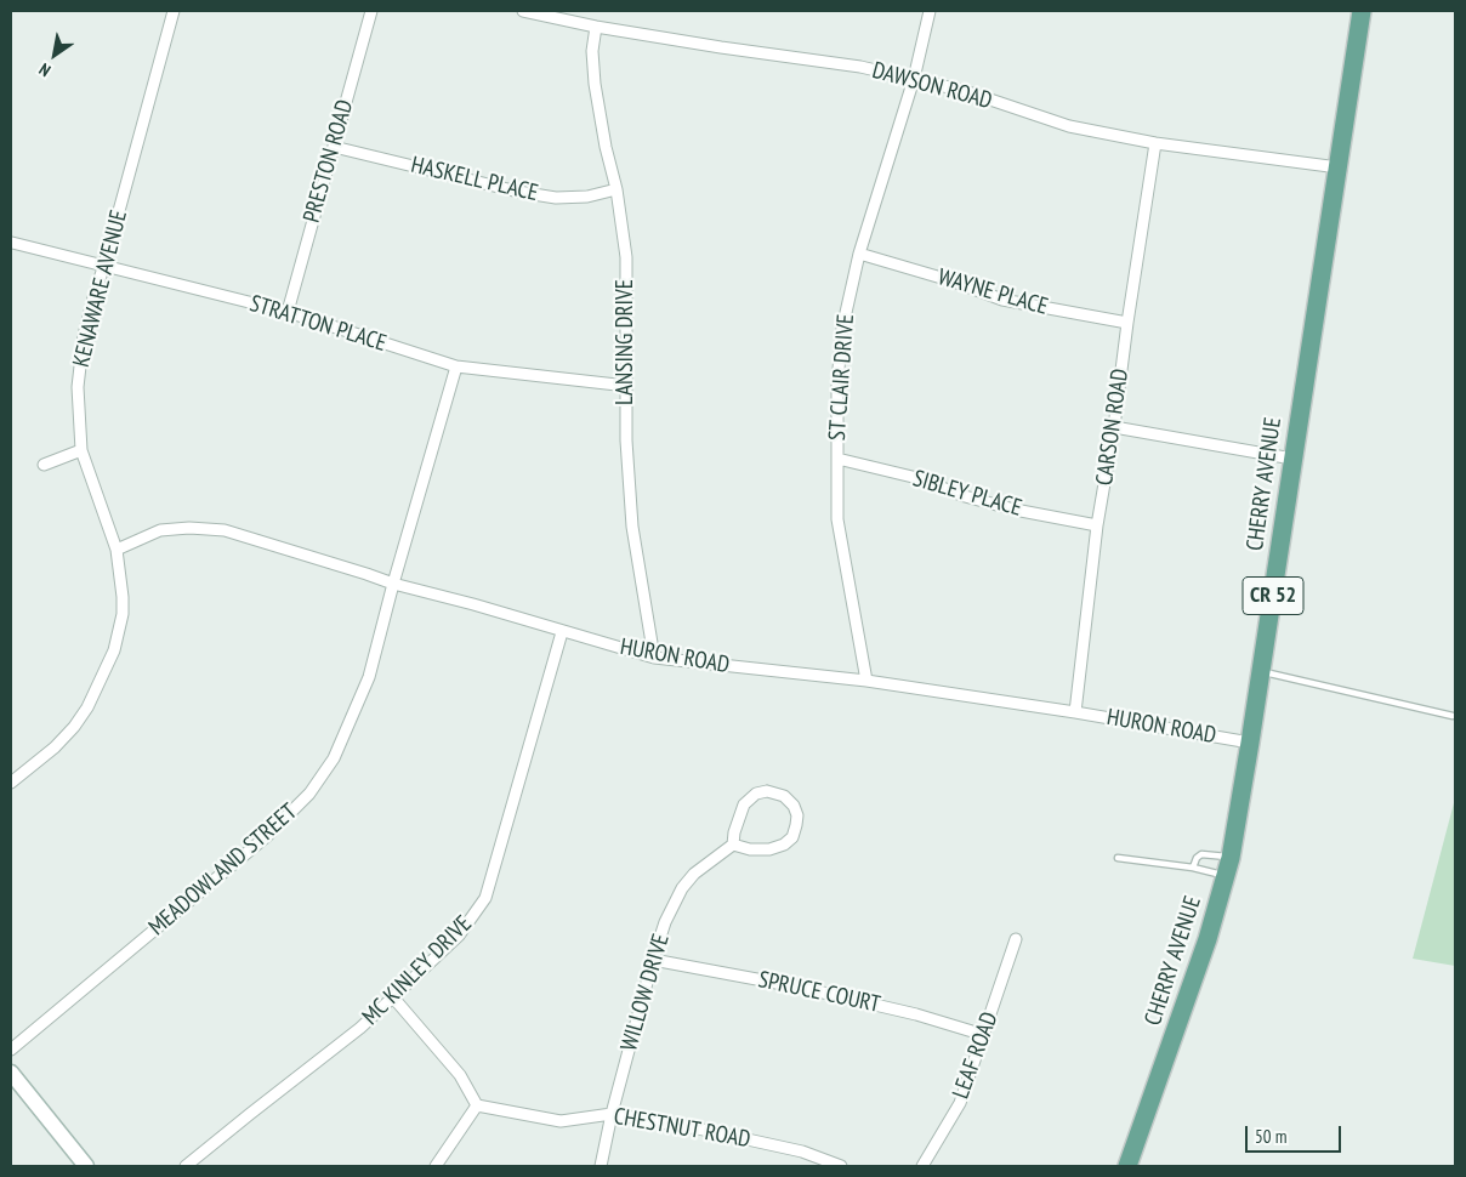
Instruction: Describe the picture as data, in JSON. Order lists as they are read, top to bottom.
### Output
{
  "streets": {
    "main road": ["CHERRY AVENUE", "CR 52"],
    "street": [
      "DAWSON ROAD",
      "PRESTON ROAD",
      "HASKELL PLACE",
      "KENAWARE AVENUE",
      "WAYNE PLACE",
      "STRATTON PLACE",
      "LANSING DRIVE",
      "ST CLAIR DRIVE",
      "CARSON ROAD",
      "SIBLEY PLACE",
      "HURON ROAD",
      "MEADOWLAND STREET",
      "MC KINLEY DRIVE",
      "WILLOW DRIVE",
      "SPRUCE COURT",
      "LEAF ROAD",
      "CHESTNUT ROAD"
    ]
  },
  "crossings": [
    ["DAWSON ROAD", "LANSING DRIVE"],
    ["DAWSON ROAD", "ST CLAIR DRIVE"],
    ["DAWSON ROAD", "CARSON ROAD"],
    ["DAWSON ROAD", "CHERRY AVENUE"],
    ["PRESTON ROAD", "HASKELL PLACE"],
    ["PRESTON ROAD", "STRATTON PLACE"],
    ["HASKELL PLACE", "LANSING DRIVE"],
    ["KENAWARE AVENUE", "STRATTON PLACE"],
    ["KENAWARE AVENUE", "HURON ROAD"],
    ["WAYNE PLACE", "ST CLAIR DRIVE"],
    ["WAYNE PLACE", "CARSON ROAD"],
    ["STRATTON PLACE", "LANSING DRIVE"],
    ["STRATTON PLACE", "MEADOWLAND STREET"],
    ["LANSING DRIVE", "HURON ROAD"],
    ["ST CLAIR DRIVE", "SIBLEY PLACE"],
    ["ST CLAIR DRIVE", "HURON ROAD"],
    ["CARSON ROAD", "SIBLEY PLACE"],
    ["CARSON ROAD", "HURON ROAD"],
    ["CHERRY AVENUE", "HURON ROAD"],
    ["HURON ROAD", "MEADOWLAND STREET"],
    ["HURON ROAD", "MC KINLEY DRIVE"],
    ["WILLOW DRIVE", "SPRUCE COURT"],
    ["WILLOW DRIVE", "CHESTNUT ROAD"],
    ["SPRUCE COURT", "LEAF ROAD"]
  ],
  "scale_bar": "50 m",
  "north": "bottom left"
}
